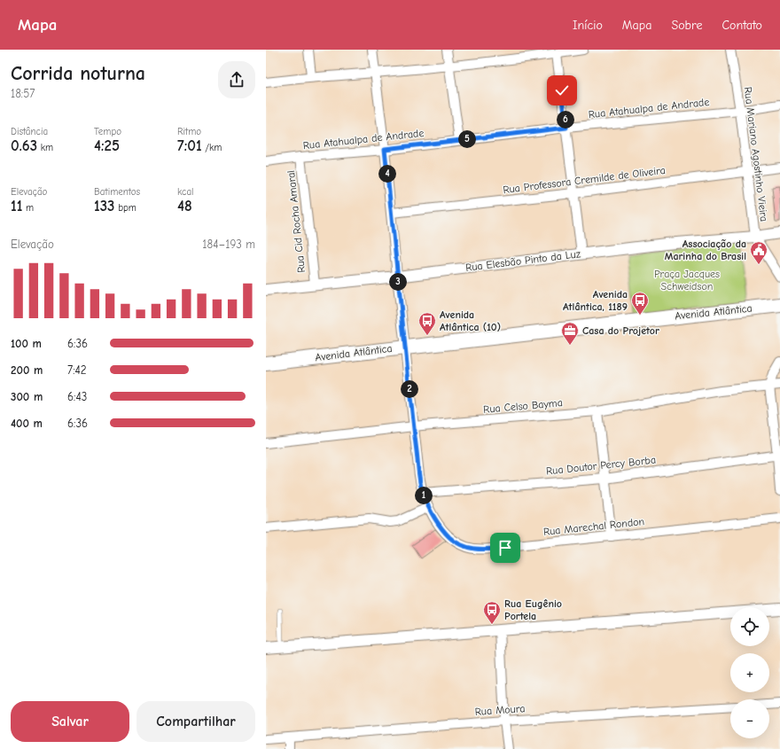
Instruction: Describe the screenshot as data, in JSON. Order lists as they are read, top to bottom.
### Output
{
  "streets": {
    "main road": ["Avenida Atlântica"],
    "street": [
      "Rua Atahualpa de Andrade",
      "Rua Mariano Agostinho Vieira",
      "Rua Professora Cremilde de Oliveira",
      "Rua Cid Rocha Amaral",
      "Rua Elesbão Pinto da Luz",
      "Rua Celso Bayma",
      "Rua Doutor Percy Borba",
      "Rua Marechal Rondon",
      "Rua Moura"
    ]
  },
  "crossings": [
    ["Rua Atahualpa de Andrade", "Rua Mariano Agostinho Vieira"],
    ["Rua Atahualpa de Andrade", "Rua Cid Rocha Amaral"],
    ["Rua Atahualpa de Andrade", "Rua Marechal Rondon"],
    ["Rua Mariano Agostinho Vieira", "Rua Professora Cremilde de Oliveira"],
    ["Rua Mariano Agostinho Vieira", "Rua Elesbão Pinto da Luz"],
    ["Rua Professora Cremilde de Oliveira", "Rua Marechal Rondon"],
    ["Rua Cid Rocha Amaral", "Rua Elesbão Pinto da Luz"],
    ["Rua Elesbão Pinto da Luz", "Rua Marechal Rondon"],
    ["Avenida Atlântica", "Rua Marechal Rondon"],
    ["Rua Celso Bayma", "Rua Marechal Rondon"],
    ["Rua Doutor Percy Borba", "Rua Marechal Rondon"]
  ],
  "parks": ["Praça Jacques Schweidson"],
  "places": {
    "public building": ["Associação da Marinha do Brasil"],
    "bus stop": ["Avenida Atlântica, 1189", "Avenida Atlântica (10)", "Rua Eugênio Portela"],
    "office": ["Casa do Projetor"]
  },
  "page": {
    "header": "Mapa",
    "nav": [
      "Início",
      "Mapa",
      "Sobre",
      "Contato"
    ],
    "heading": ["Corrida noturna", "18:57"],
    "stats": [
      ["Distância", "0.63 km"],
      ["Tempo", "4:25"],
      ["Ritmo", "7:01 /km"],
      ["Elevação", "11 m"],
      ["Batimentos", "133 bpm"],
      ["kcal", "48"]
    ],
    "pins": [
      "6",
      "5",
      "4",
      "3",
      "2",
      "1"
    ],
    "chart": ["Elevação", "184–193 m"],
    "list": [
      {
        "name": "100 m",
        "note": "6:36"
      },
      {
        "name": "200 m",
        "note": "7:42"
      },
      {
        "name": "300 m",
        "note": "6:43"
      },
      {
        "name": "400 m",
        "note": "6:36"
      }
    ],
    "map_buttons": ["+", "−"],
    "buttons": ["Salvar", "Compartilhar"]
  }
}
